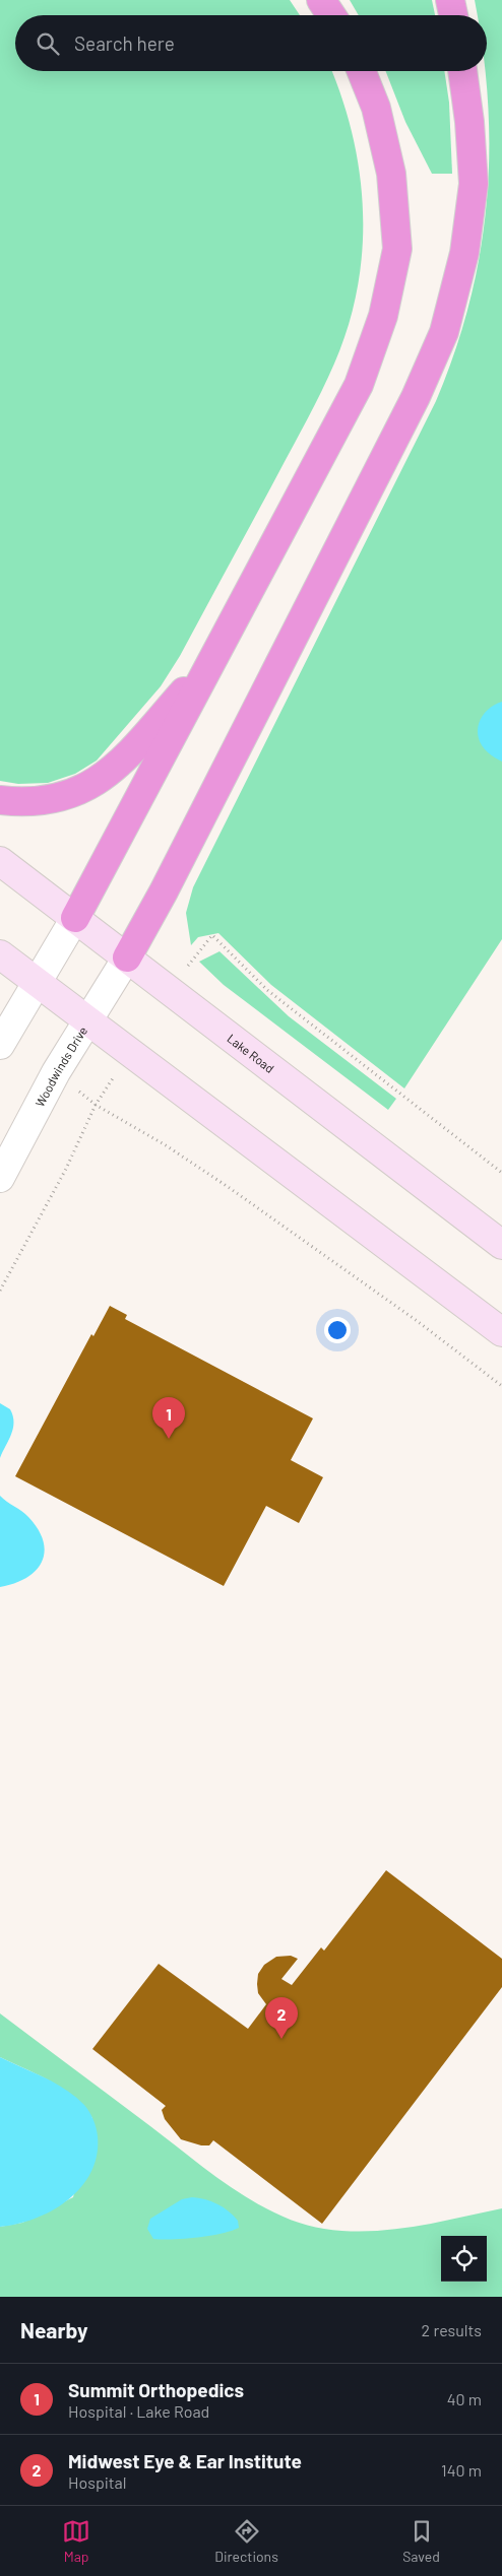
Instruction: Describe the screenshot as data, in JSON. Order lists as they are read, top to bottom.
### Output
{
  "streets": {
    "main road": ["Lake Road"],
    "street": ["Woodwinds Drive"]
  },
  "crossings": [
    ["Lake Road", "Woodwinds Drive"]
  ],
  "page": {
    "search": "Search here",
    "pins": ["1", "2"],
    "heading": ["Nearby", "2 results"],
    "list": [
      {
        "mark": "1",
        "name": "Summit Orthopedics",
        "note": "Hospital · Lake Road",
        "value": "40 m"
      },
      {
        "mark": "2",
        "name": "Midwest Eye & Ear Institute",
        "note": "Hospital",
        "value": "140 m"
      }
    ],
    "nav": ["Map", "Directions", "Saved"]
  }
}
